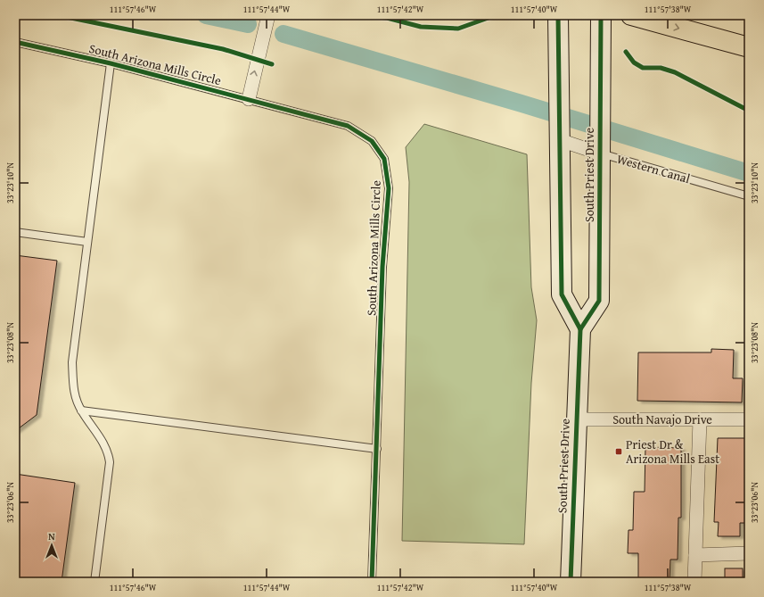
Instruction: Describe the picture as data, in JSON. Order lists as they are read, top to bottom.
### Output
{
  "streets": {
    "main road": ["South Priest Drive"],
    "street": ["Western Canal", "South Navajo Drive"],
    "lane": ["South Arizona Mills Circle"]
  },
  "crossings": [
    ["Western Canal", "South Priest Drive"],
    ["South Priest Drive", "South Navajo Drive"]
  ],
  "places": {
    "transit": ["Priest Dr & Arizona Mills East"]
  },
  "north": "top",
  "coordinates": [
    "111°57'46\"W",
    "111°57'44\"W",
    "111°57'42\"W",
    "111°57'40\"W",
    "111°57'38\"W",
    "33°23'10\"N",
    "33°23'08\"N",
    "33°23'06\"N"
  ]
}
